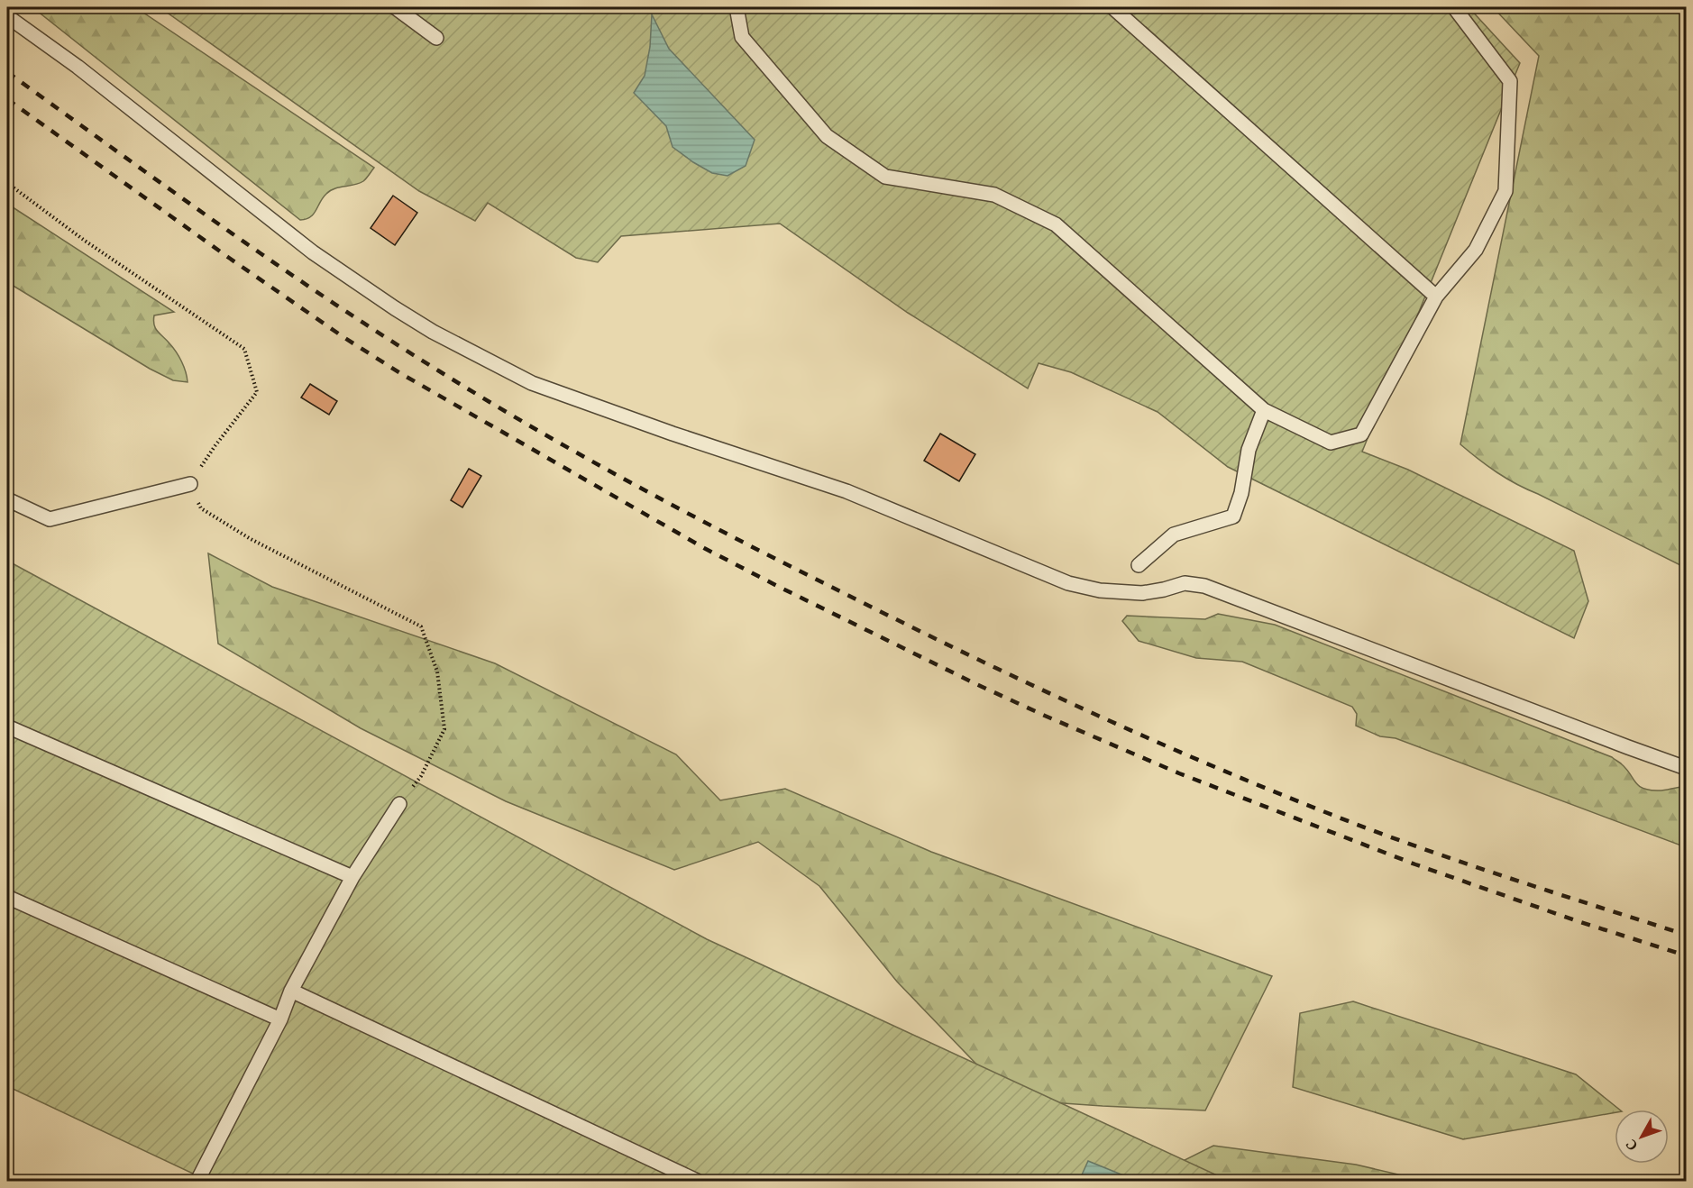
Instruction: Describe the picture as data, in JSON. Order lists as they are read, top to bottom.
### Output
{
  "north": "bottom left"
}
